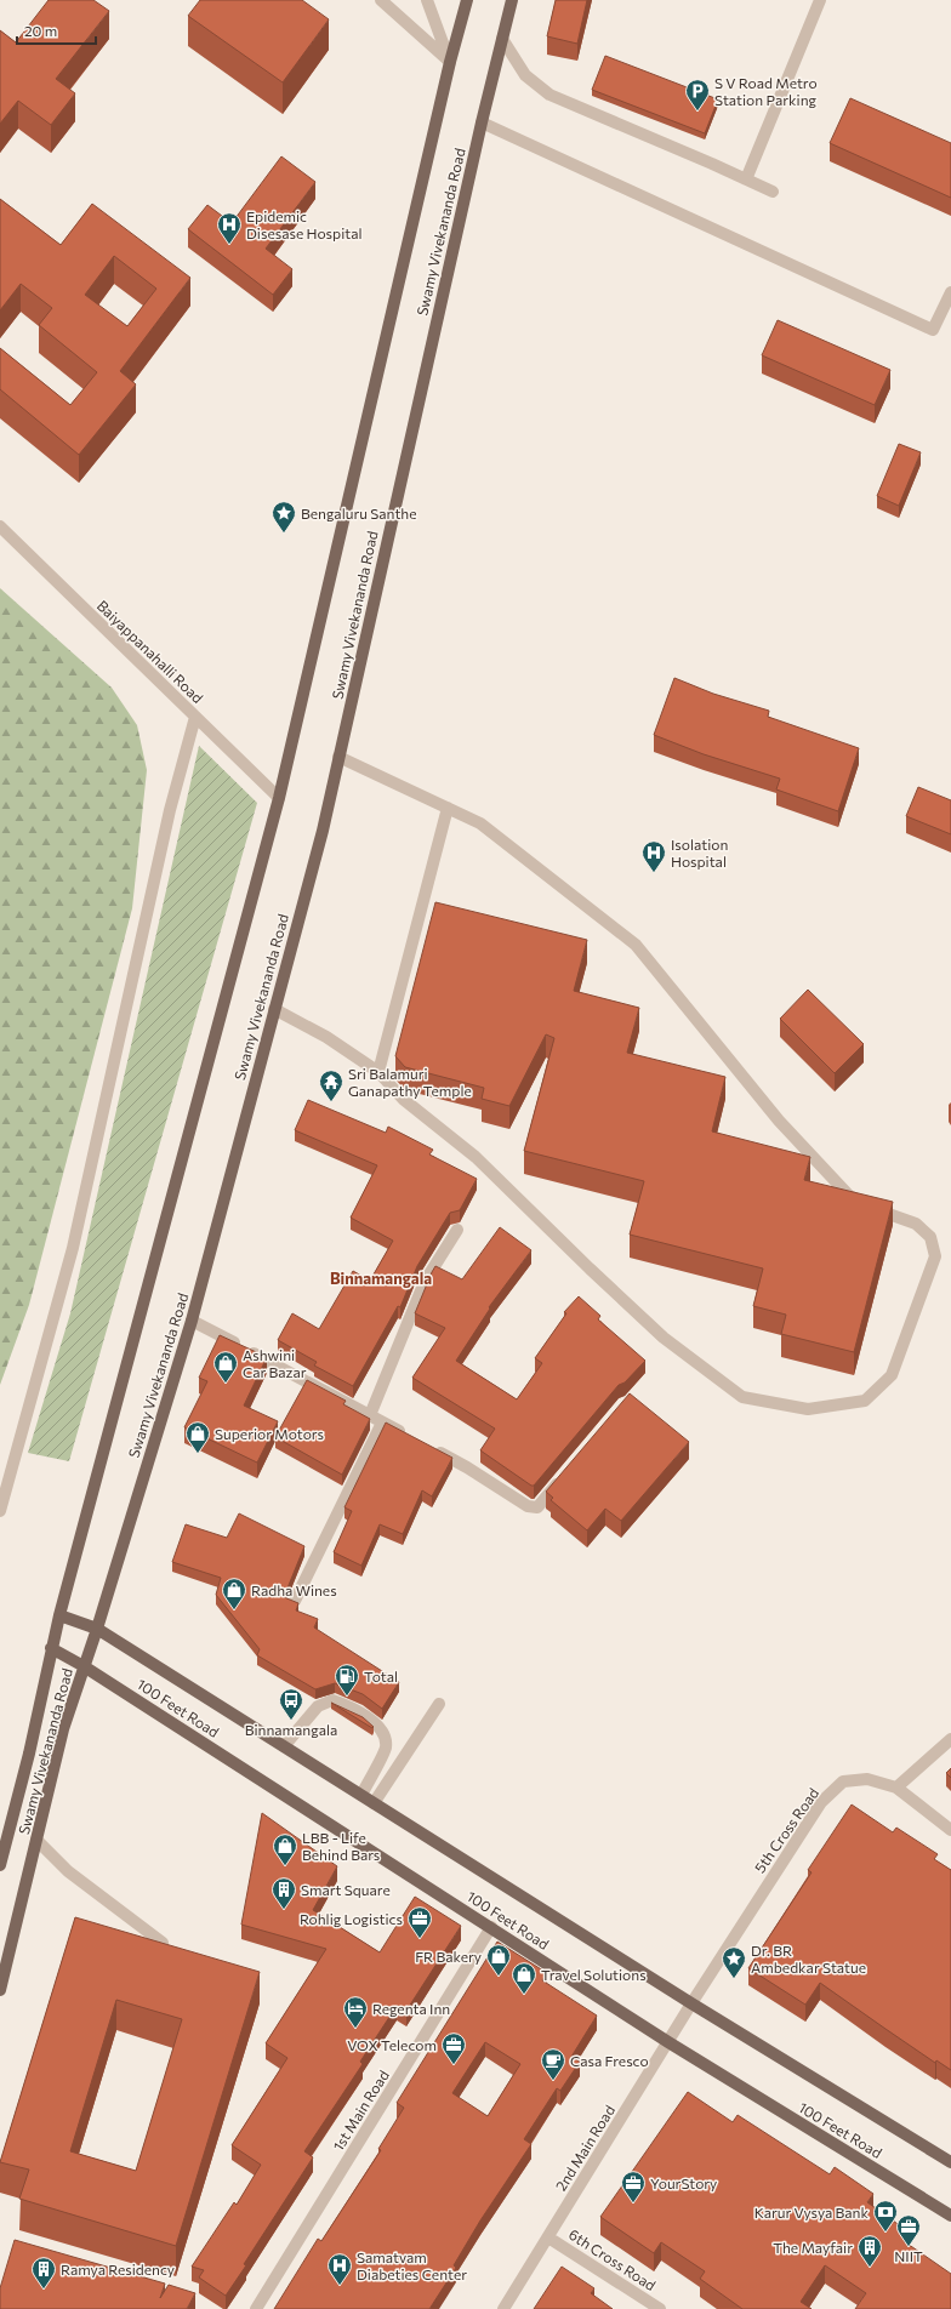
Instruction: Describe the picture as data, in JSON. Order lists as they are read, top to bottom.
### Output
{
  "streets": {
    "main road": ["Swamy Vivekananda Road", "100 Feet Road"],
    "street": [
      "Baiyappanahalli Road",
      "5th Cross Road",
      "1st Main Road",
      "2nd Main Road",
      "6th Cross Road"
    ]
  },
  "crossings": [
    ["Swamy Vivekananda Road", "Baiyappanahalli Road"],
    ["Swamy Vivekananda Road", "100 Feet Road"],
    ["100 Feet Road", "5th Cross Road"],
    ["100 Feet Road", "1st Main Road"],
    ["100 Feet Road", "2nd Main Road"],
    ["5th Cross Road", "2nd Main Road"],
    ["2nd Main Road", "6th Cross Road"]
  ],
  "districts": ["Binnamangala"],
  "places": {
    "parking": ["S V Road Metro Station Parking"],
    "hospital": ["Epidemic Disesase Hospital", "Isolation Hospital", "Samatvam Diabeties Center"],
    "place": ["Bengaluru Santhe", "Dr. BR Ambedkar Statue"],
    "temple": ["Sri Balamuri Ganapathy Temple"],
    "shop": [
      "Ashwini Car Bazar",
      "Superior Motors",
      "Radha Wines",
      "LBB - Life Behind Bars",
      "FR Bakery",
      "Travel Solutions"
    ],
    "fuel station": ["Total"],
    "bus stop": ["Binnamangala"],
    "building": ["Smart Square", "The Mayfair", "Ramya Residency"],
    "office": [
      "Rohlig Logistics",
      "VOX Telecom",
      "YourStory",
      "NIIT"
    ],
    "hotel": ["Regenta Inn"],
    "cafe": ["Casa Fresco"],
    "bank": ["Karur Vysya Bank"]
  },
  "scale_bar": "20 m"
}
